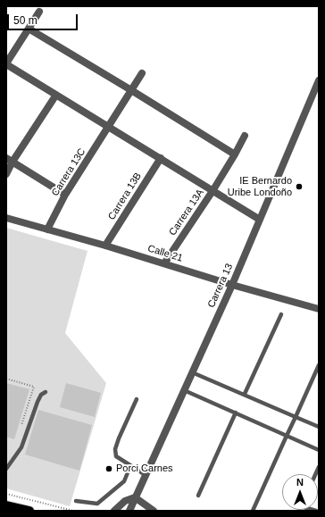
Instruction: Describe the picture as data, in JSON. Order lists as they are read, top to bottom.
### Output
{
  "streets": {
    "street": [
      "Carrera 13C",
      "Carrera 13B",
      "Carrera 13A",
      "Calle 21",
      "Carrera 13"
    ]
  },
  "crossings": [
    ["Carrera 13C", "Calle 21"],
    ["Carrera 13B", "Calle 21"],
    ["Carrera 13A", "Calle 21"],
    ["Calle 21", "Carrera 13"]
  ],
  "places": ["IE Bernardo Uribe Londoño", "Porci Carnes"],
  "scale_bar": "50 m",
  "north": "top"
}
